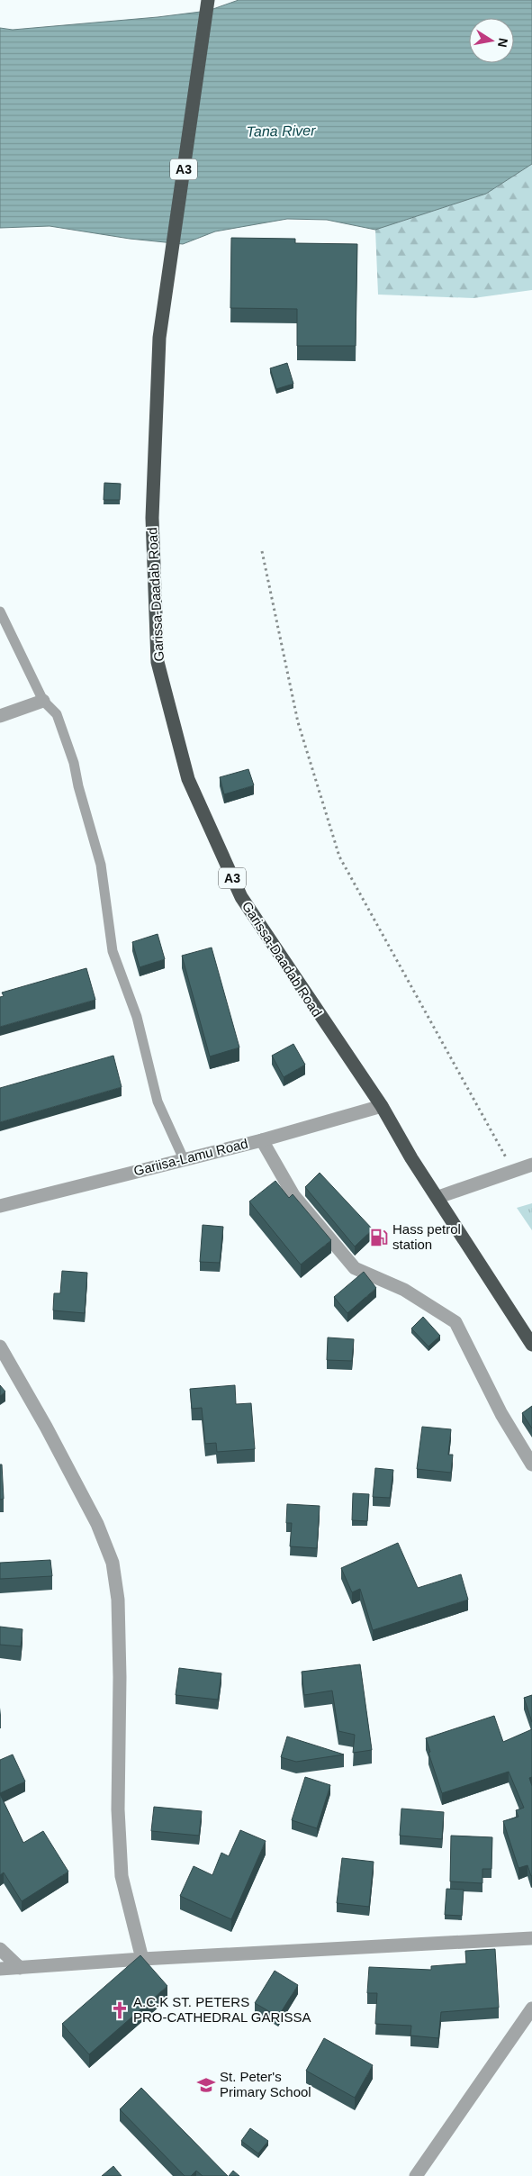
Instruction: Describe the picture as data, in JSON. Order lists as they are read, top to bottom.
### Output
{
  "streets": {
    "highway": ["A3", "Garissa-Daadab Road"],
    "street": ["Gariisa-Lamu Road"]
  },
  "crossings": [
    ["Garissa-Daadab Road", "Gariisa-Lamu Road"]
  ],
  "water": ["Tana River"],
  "places": {
    "fuel station": ["Hass petrol station"],
    "church": ["A.C.K ST. PETERS PRO-CATHEDRAL GARISSA"],
    "school or university": ["St. Peter's Primary School"]
  },
  "north": "right"
}
